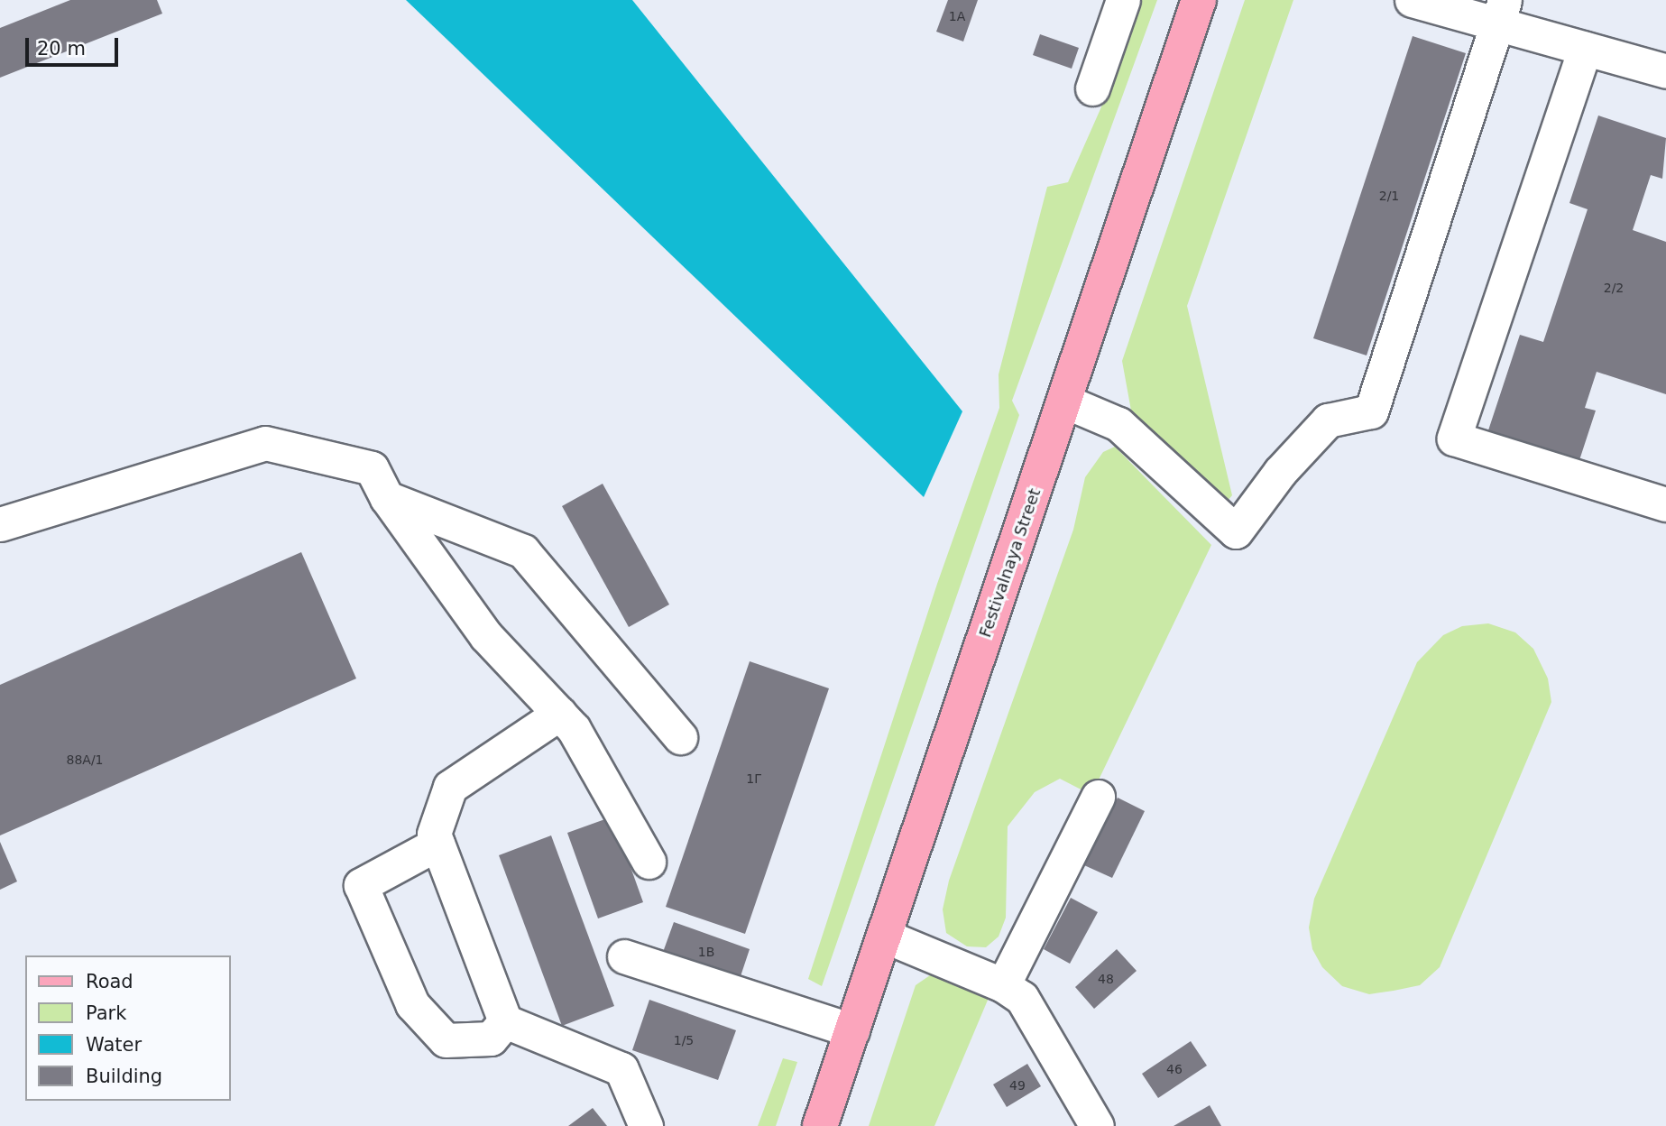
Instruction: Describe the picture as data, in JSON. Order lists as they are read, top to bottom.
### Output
{
  "streets": {
    "main road": ["Festivalnaya Street"]
  },
  "house_numbers": [
    "1А",
    "2/1",
    "2/2",
    "88А/1",
    "1Г",
    "1В",
    "48",
    "1/5",
    "46",
    "49"
  ],
  "legend": [
    "Road",
    "Park",
    "Water",
    "Building"
  ],
  "scale_bar": "20 m"
}
